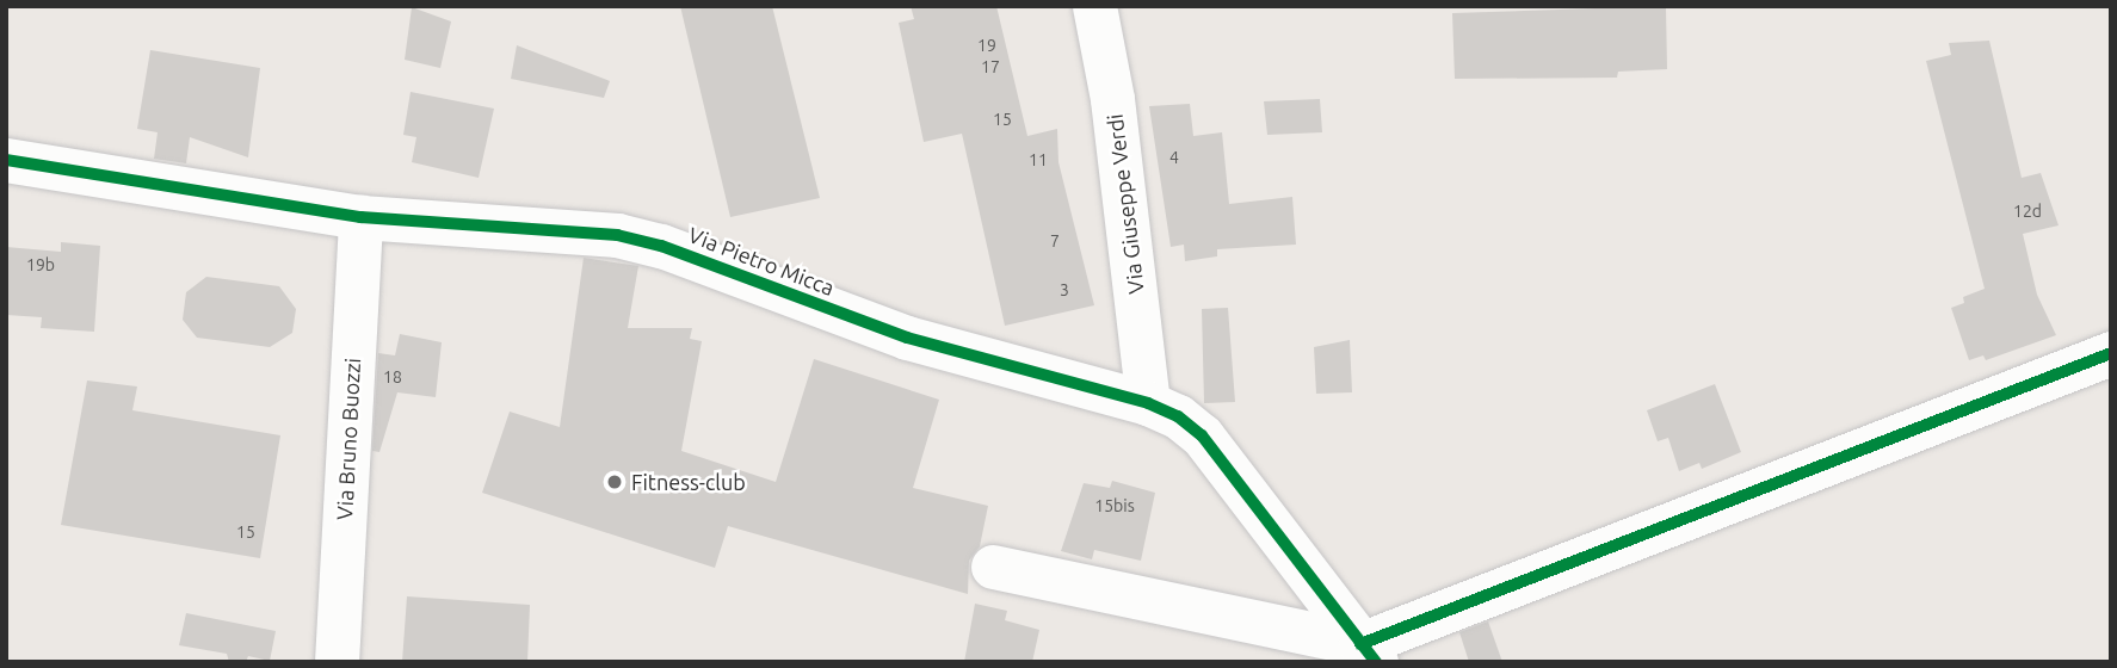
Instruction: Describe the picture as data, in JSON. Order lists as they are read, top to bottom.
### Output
{
  "streets": {
    "street": ["Via Giuseppe Verdi", "Via Pietro Micca", "Via Bruno Buozzi"]
  },
  "crossings": [
    ["Via Giuseppe Verdi", "Via Pietro Micca"],
    ["Via Pietro Micca", "Via Bruno Buozzi"]
  ],
  "places": ["Fitness-club"],
  "house_numbers": [
    "19",
    "17",
    "15",
    "4",
    "11",
    "12d",
    "7",
    "19b",
    "3",
    "18",
    "15bis",
    "15"
  ]
}
